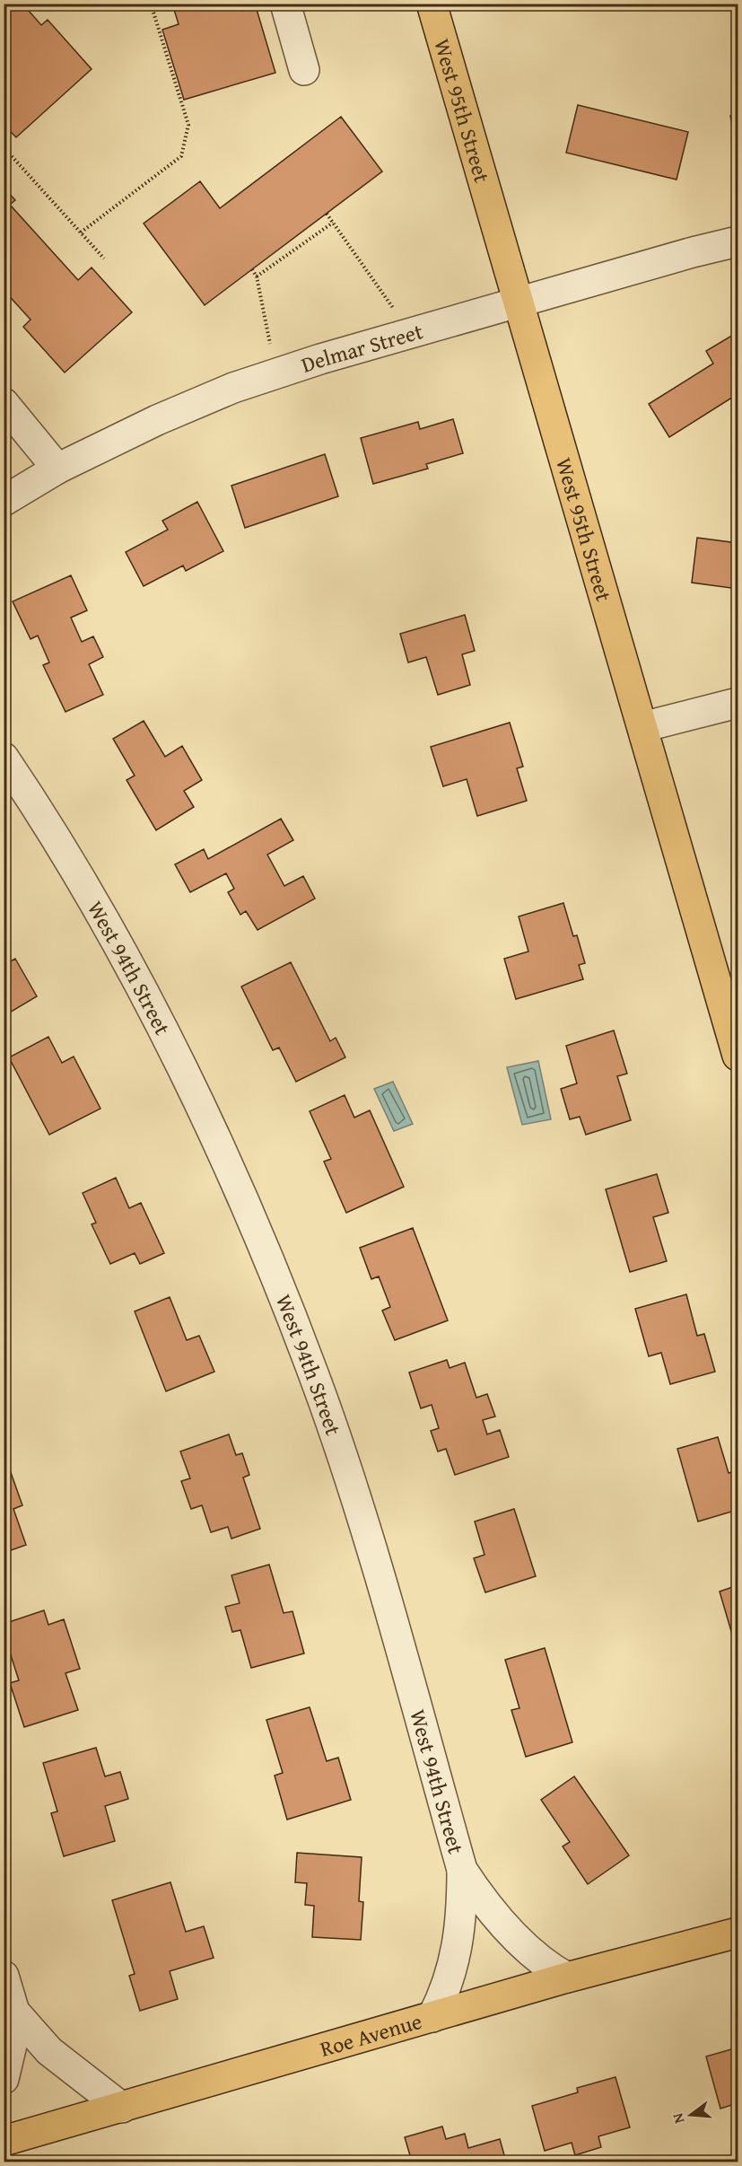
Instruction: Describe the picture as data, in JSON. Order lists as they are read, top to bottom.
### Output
{
  "streets": {
    "main road": ["West 95th Street", "Roe Avenue"],
    "street": ["Delmar Street", "West 94th Street"]
  },
  "crossings": [
    ["West 95th Street", "Delmar Street"],
    ["West 94th Street", "Roe Avenue"]
  ],
  "north": "left"
}
